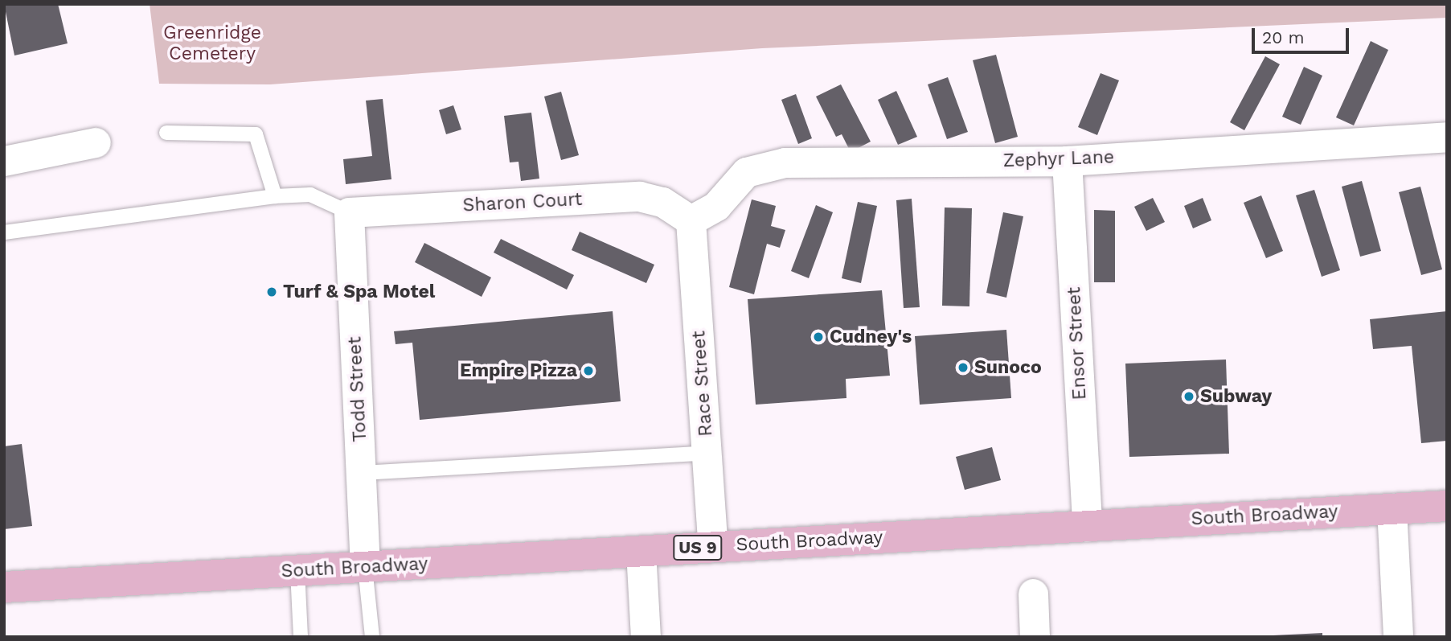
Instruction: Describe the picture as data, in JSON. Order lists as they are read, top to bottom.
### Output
{
  "streets": {
    "main road": ["South Broadway", "US 9"],
    "street": [
      "Zephyr Lane",
      "Sharon Court",
      "Ensor Street",
      "Race Street",
      "Todd Street"
    ]
  },
  "crossings": [
    ["Zephyr Lane", "Sharon Court"],
    ["Zephyr Lane", "Ensor Street"],
    ["Zephyr Lane", "Race Street"],
    ["Sharon Court", "Race Street"],
    ["Sharon Court", "Todd Street"],
    ["Ensor Street", "South Broadway"],
    ["Race Street", "South Broadway"],
    ["Todd Street", "South Broadway"]
  ],
  "parks": ["Greenridge Cemetery"],
  "places": [
    "Turf & Spa Motel",
    "Cudney's",
    "Sunoco",
    "Empire Pizza",
    "Subway"
  ],
  "scale_bar": "20 m"
}
